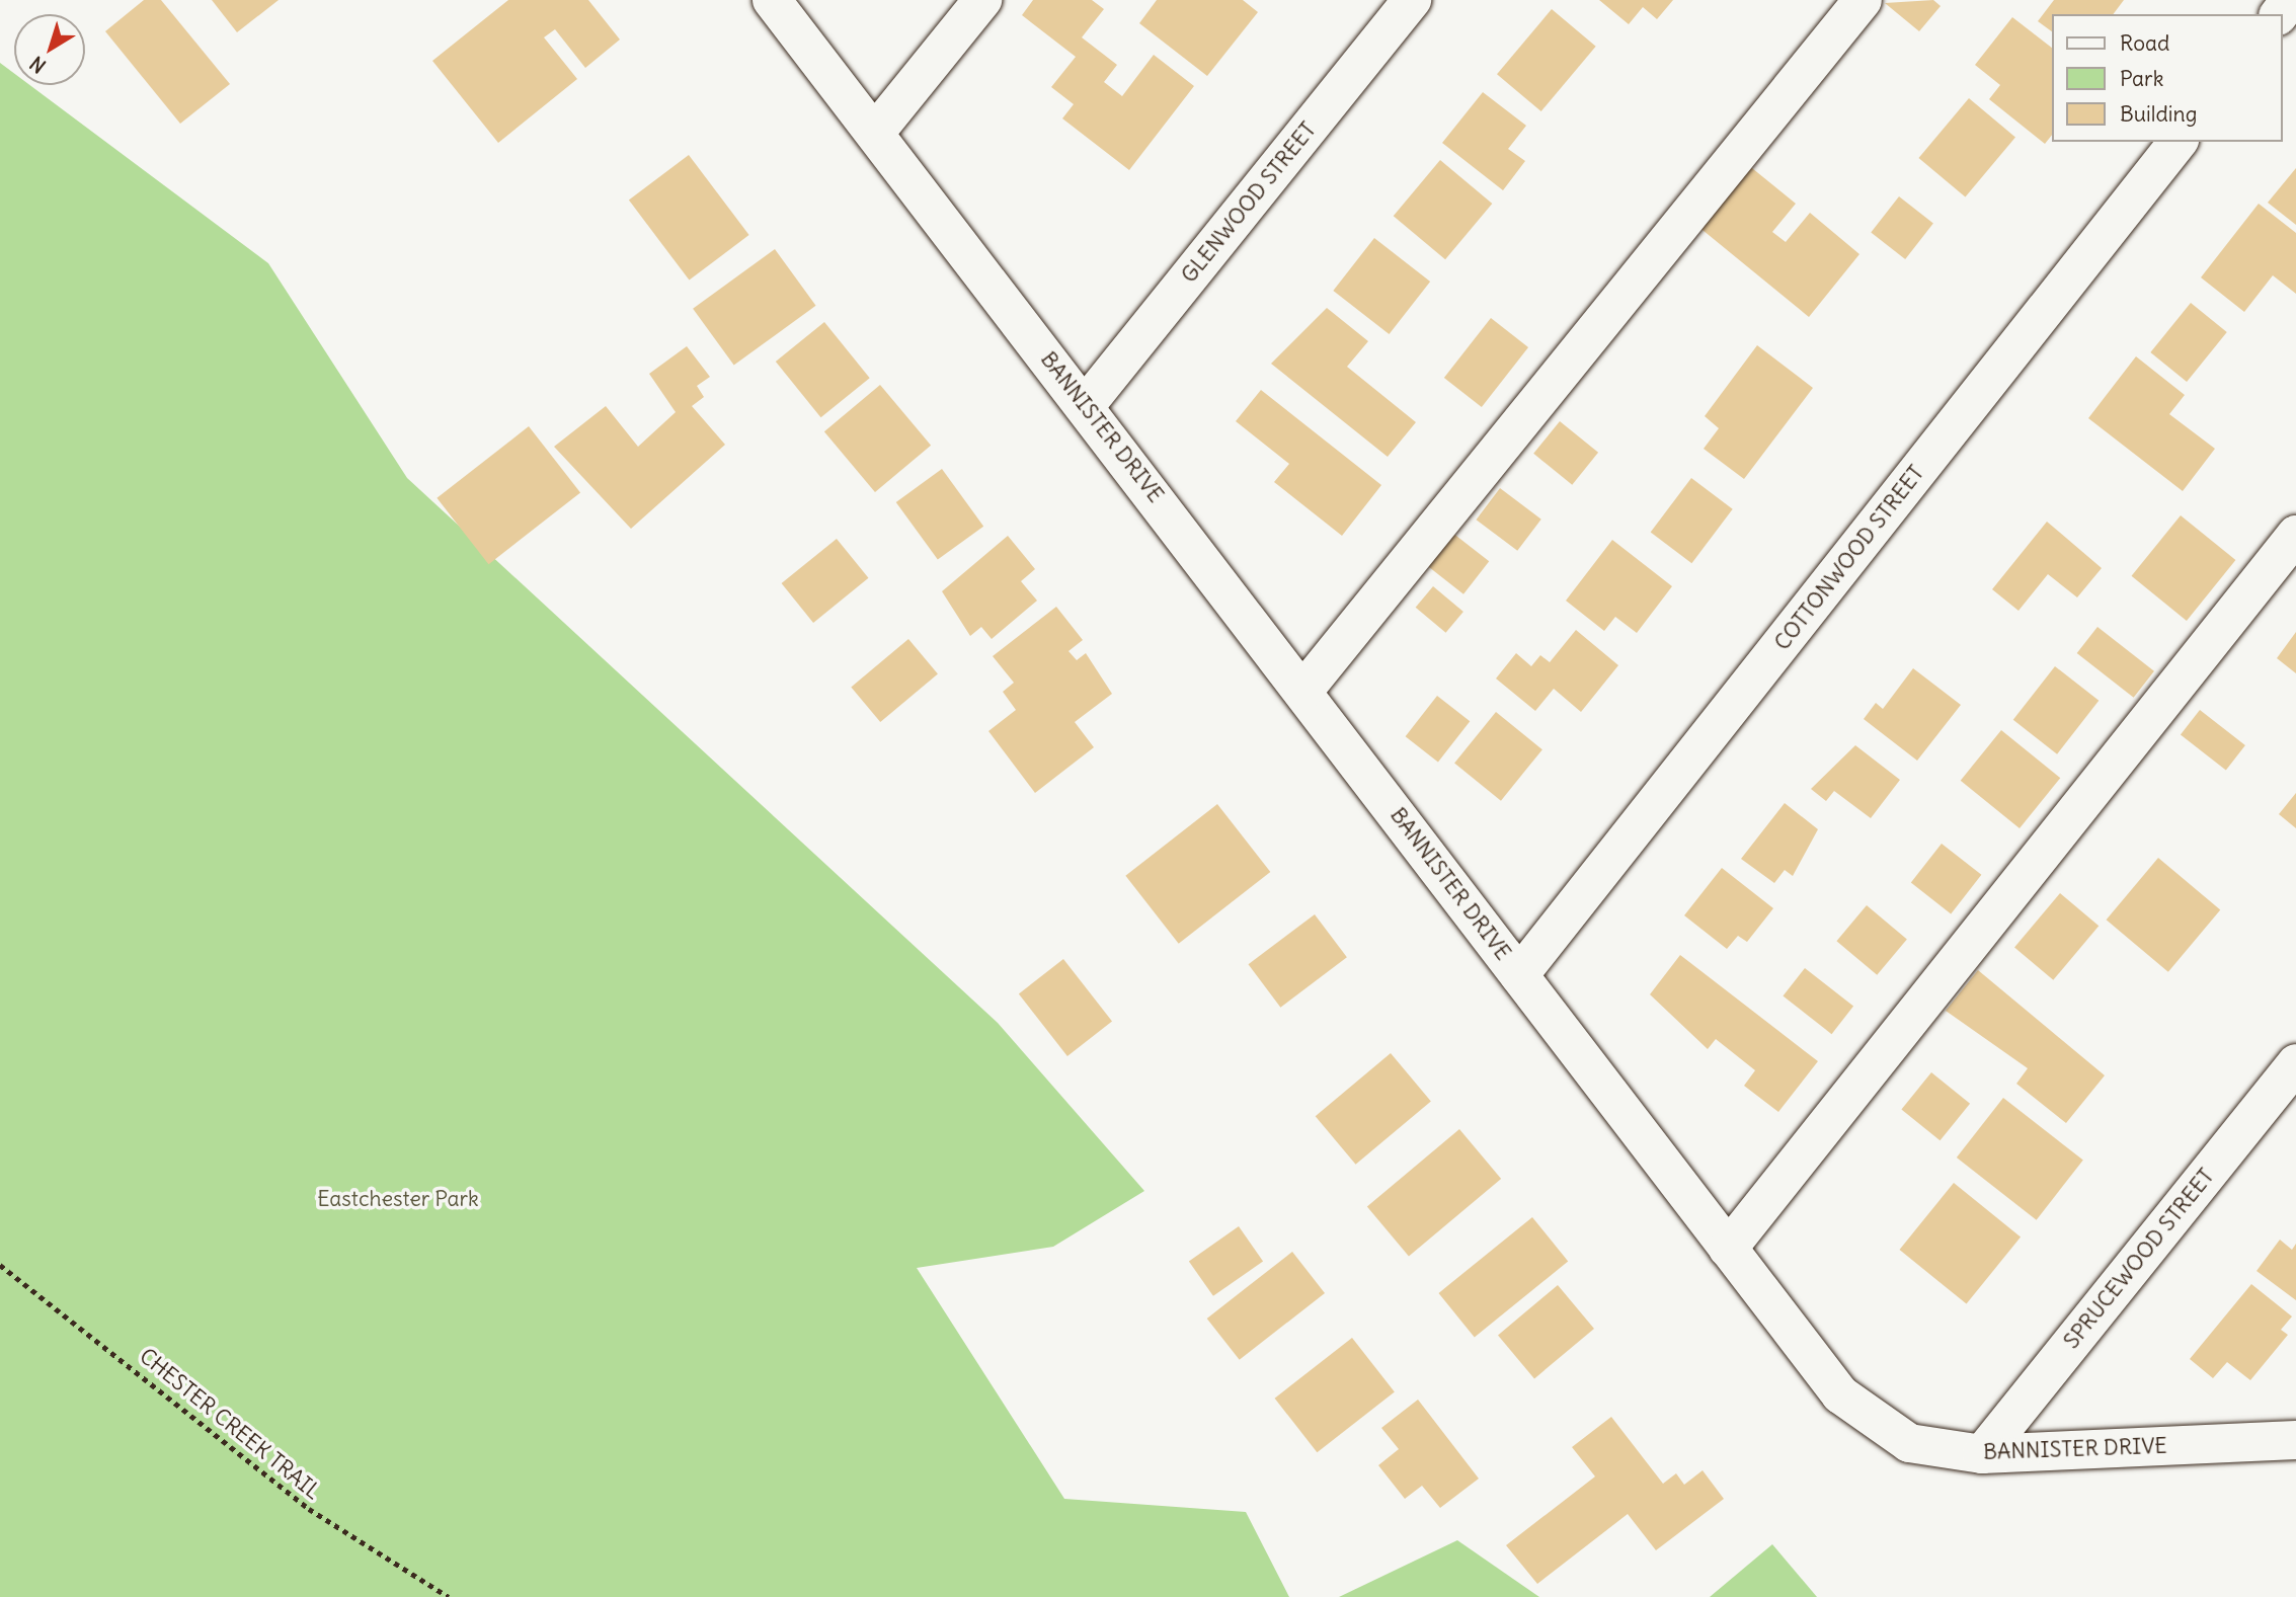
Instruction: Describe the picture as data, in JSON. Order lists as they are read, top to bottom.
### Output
{
  "streets": {
    "street": [
      "GLENWOOD STREET",
      "BANNISTER DRIVE",
      "COTTONWOOD STREET",
      "SPRUCEWOOD STREET"
    ],
    "path": ["CHESTER CREEK TRAIL"]
  },
  "crossings": [
    ["GLENWOOD STREET", "BANNISTER DRIVE"],
    ["BANNISTER DRIVE", "COTTONWOOD STREET"],
    ["BANNISTER DRIVE", "SPRUCEWOOD STREET"]
  ],
  "parks": ["Eastchester Park"],
  "legend": ["Road", "Park", "Building"],
  "north": "bottom left"
}
